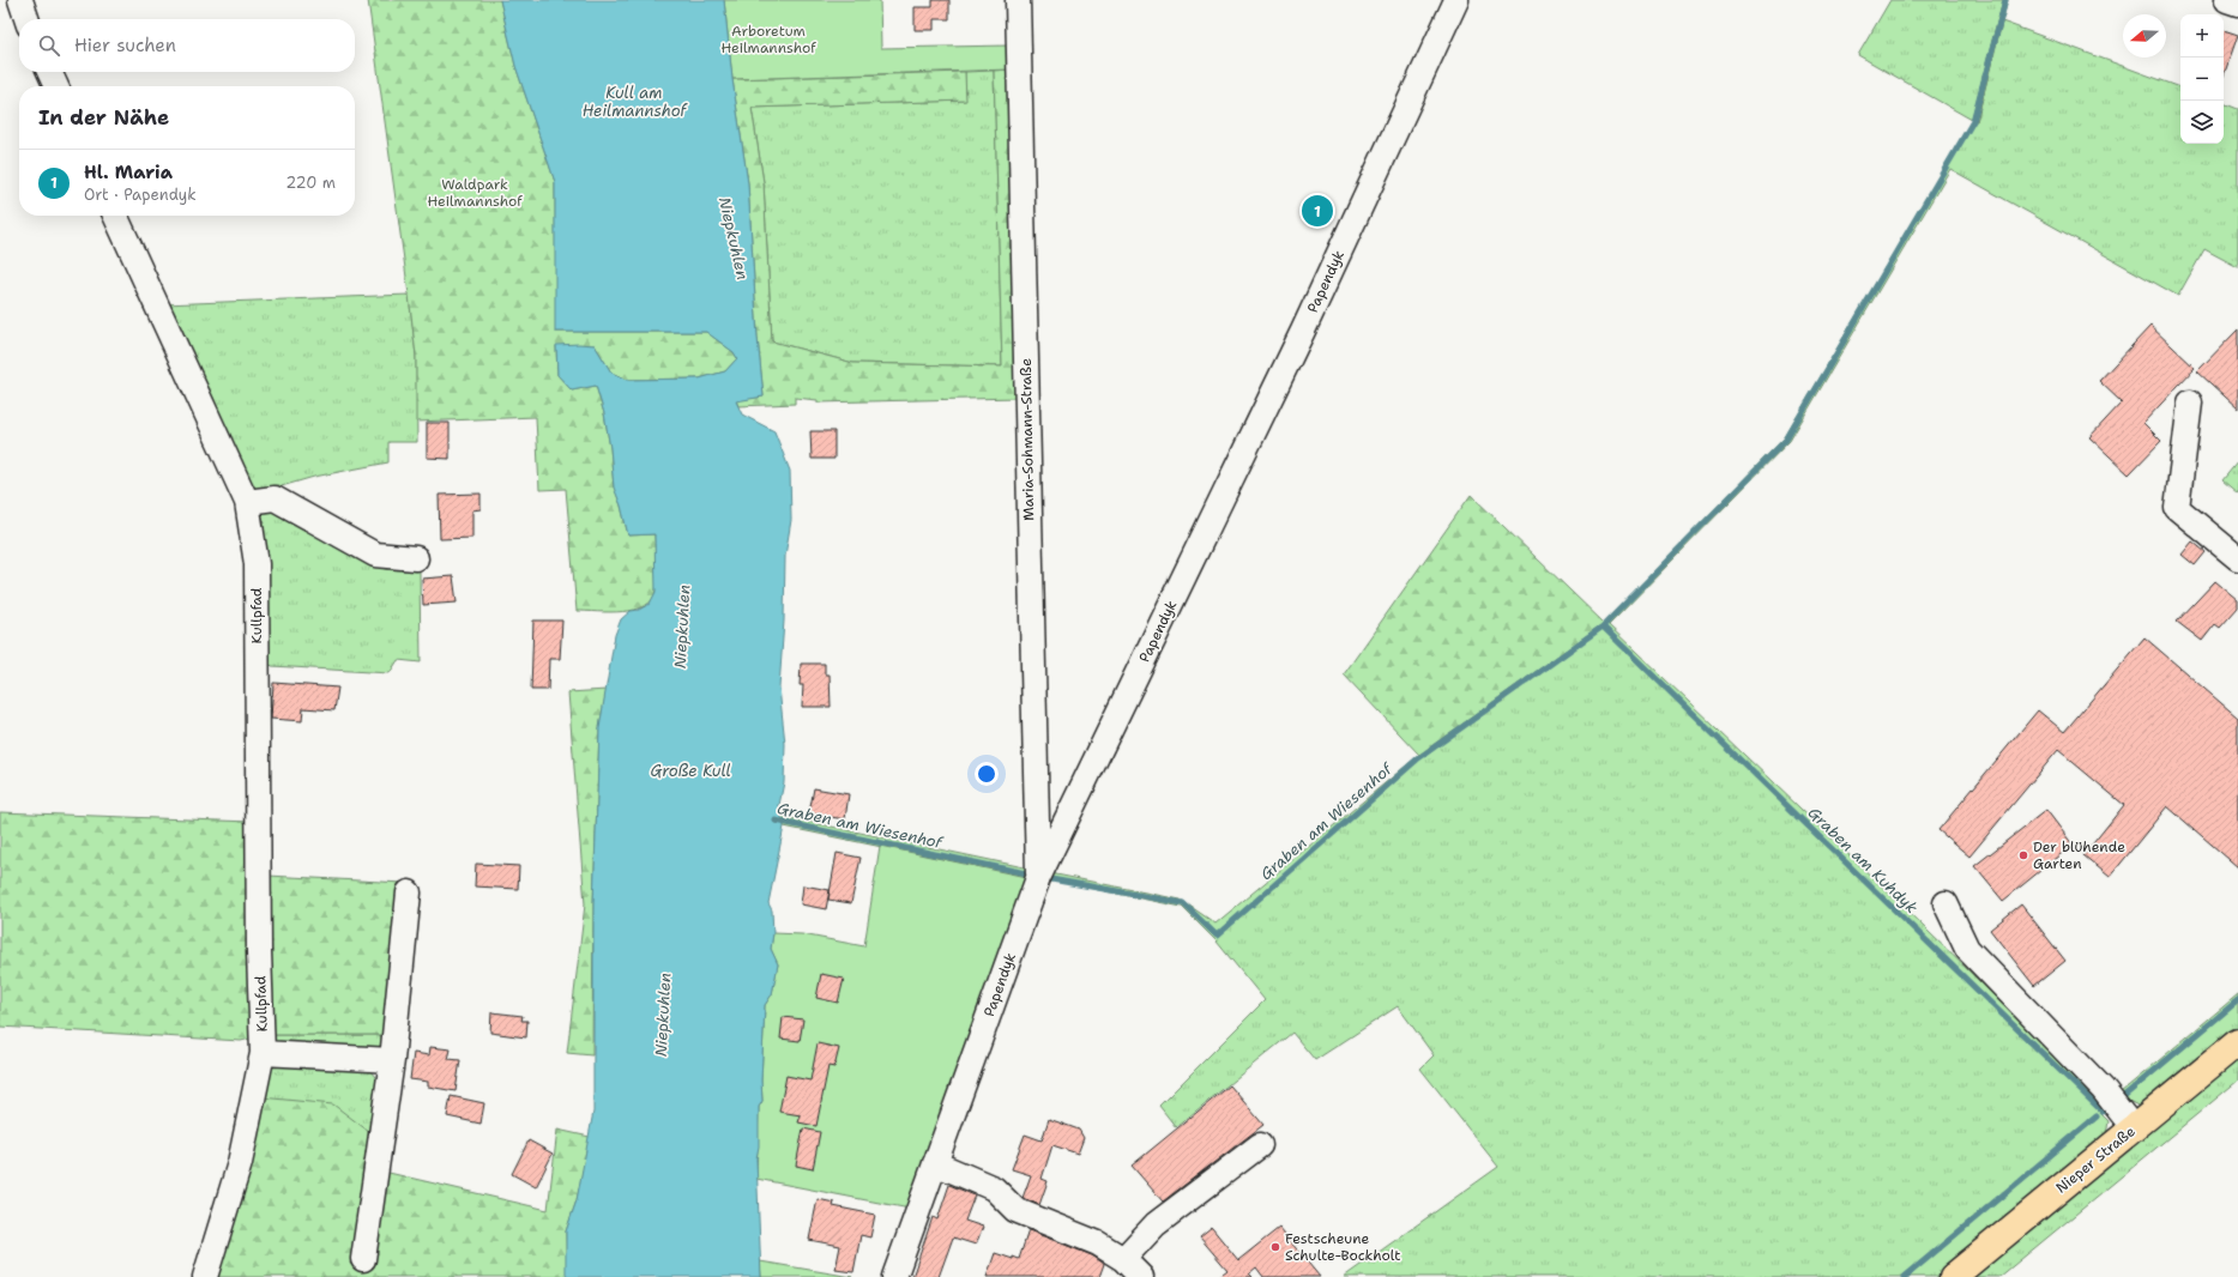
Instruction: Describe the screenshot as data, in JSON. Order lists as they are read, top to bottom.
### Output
{
  "streets": {
    "main road": ["Nieper Straße"],
    "street": ["Papendyk", "Maria-Sohmann-Straße", "Kullpfad"]
  },
  "crossings": [
    ["Papendyk", "Maria-Sohmann-Straße"]
  ],
  "water": [
    "Kull am Heilmannshof",
    "Niepkuhlen",
    "Große Kull",
    "Graben am Wiesenhof",
    "Graben am Kuhdyk"
  ],
  "parks": ["Arboretum Heilmannshof", "Waldpark Heilmannshof"],
  "places": ["Der blühende Garten", "Festscheune Schulte-Bockholt"],
  "north": "left",
  "page": {
    "map_buttons": ["+", "−"],
    "search": "Hier suchen",
    "heading": "In der Nähe",
    "list": [
      {
        "mark": "1",
        "name": "Hl. Maria",
        "note": "Ort · Papendyk",
        "value": "220 m"
      }
    ],
    "pins": "1"
  }
}
